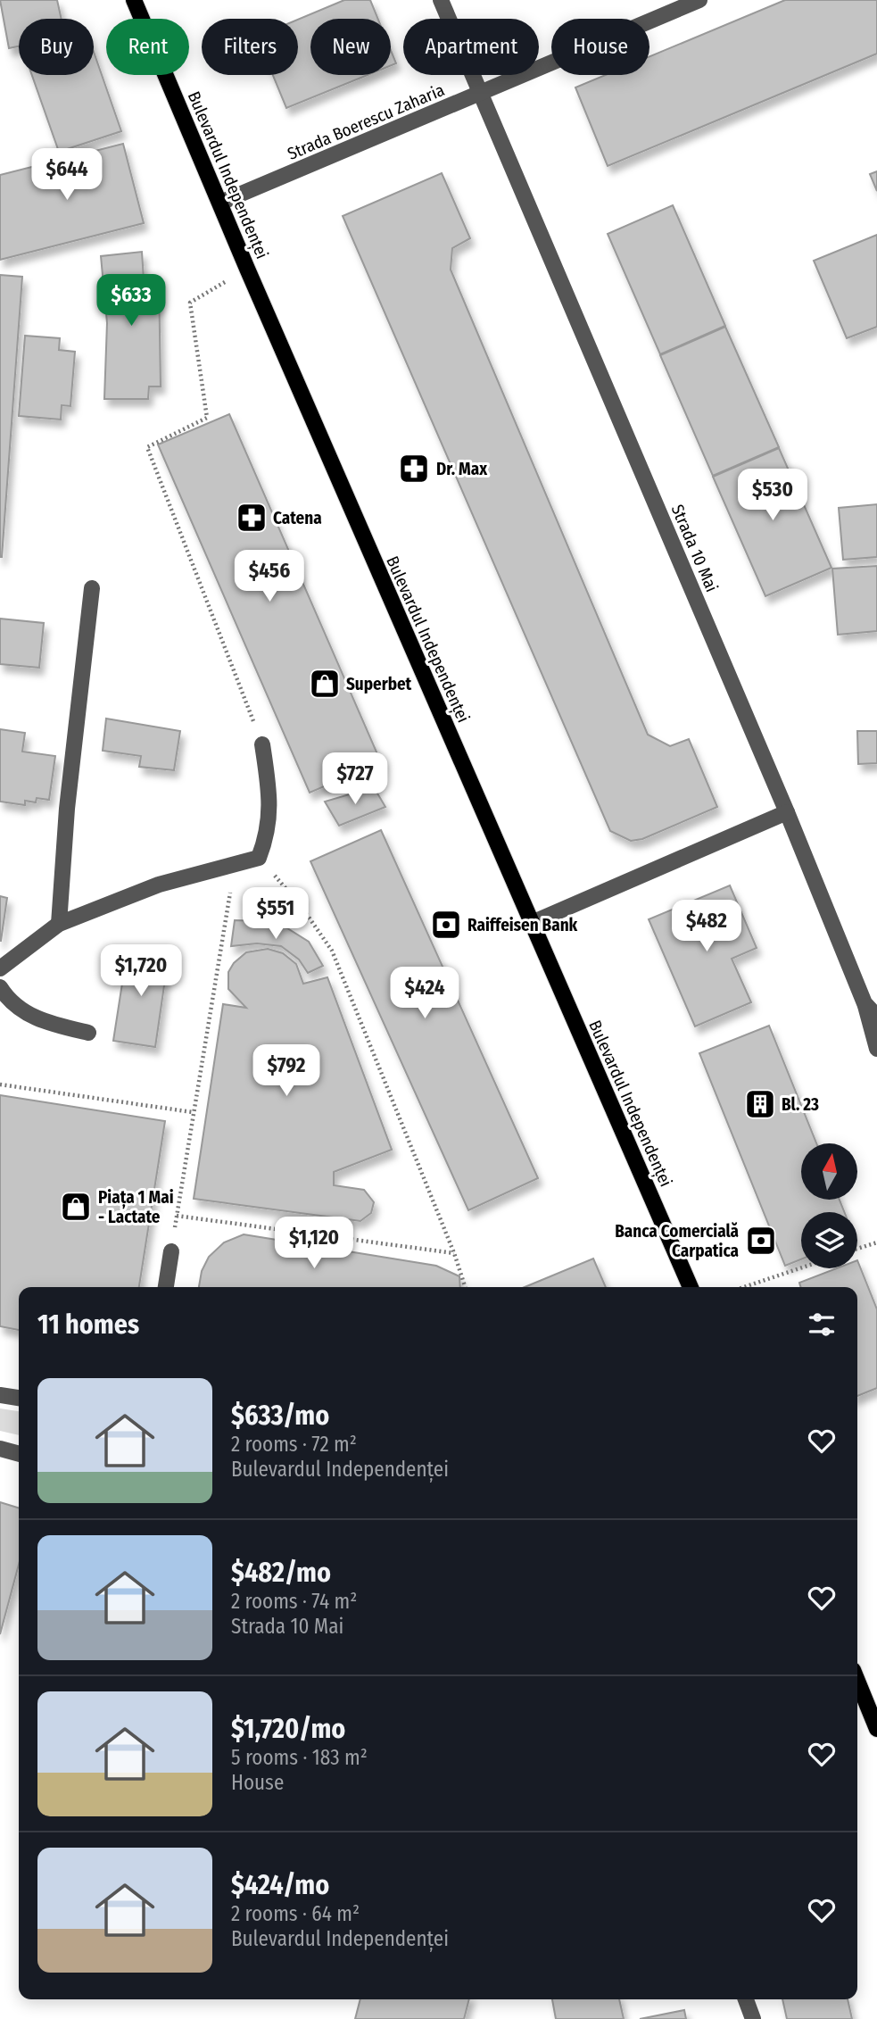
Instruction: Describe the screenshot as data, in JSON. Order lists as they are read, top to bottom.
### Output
{
  "streets": {
    "main road": ["Bulevardul Independenței"],
    "street": ["Strada Boerescu Zaharia", "Strada 10 Mai"]
  },
  "crossings": [
    ["Strada Boerescu Zaharia", "Bulevardul Independenței"],
    ["Strada Boerescu Zaharia", "Strada 10 Mai"]
  ],
  "places": {
    "pharmacy": ["Dr. Max", "Catena"],
    "shop": ["Superbet", "Piața 1 Mai - Lactate"],
    "bank": ["Raiffeisen Bank", "Banca Comercială Carpatica"],
    "building": ["Bl. 23"]
  },
  "north": "top",
  "page": {
    "chip": [
      "Buy",
      "Rent",
      "Filters",
      "New",
      "Apartment",
      "House"
    ],
    "price": [
      "$644",
      "$633",
      "$530",
      "$456",
      "$727",
      "$551",
      "$482",
      "$1,720",
      "$424",
      "$792",
      "$1,120"
    ],
    "heading": "11 homes",
    "list": [
      {
        "name": "$633/mo",
        "note": "2 rooms · 72 m² · Bulevardul Independenței"
      },
      {
        "name": "$482/mo",
        "note": "2 rooms · 74 m² · Strada 10 Mai"
      },
      {
        "name": "$1,720/mo",
        "note": "5 rooms · 183 m² · House"
      },
      {
        "name": "$424/mo",
        "note": "2 rooms · 64 m² · Bulevardul Independenței"
      }
    ]
  }
}
